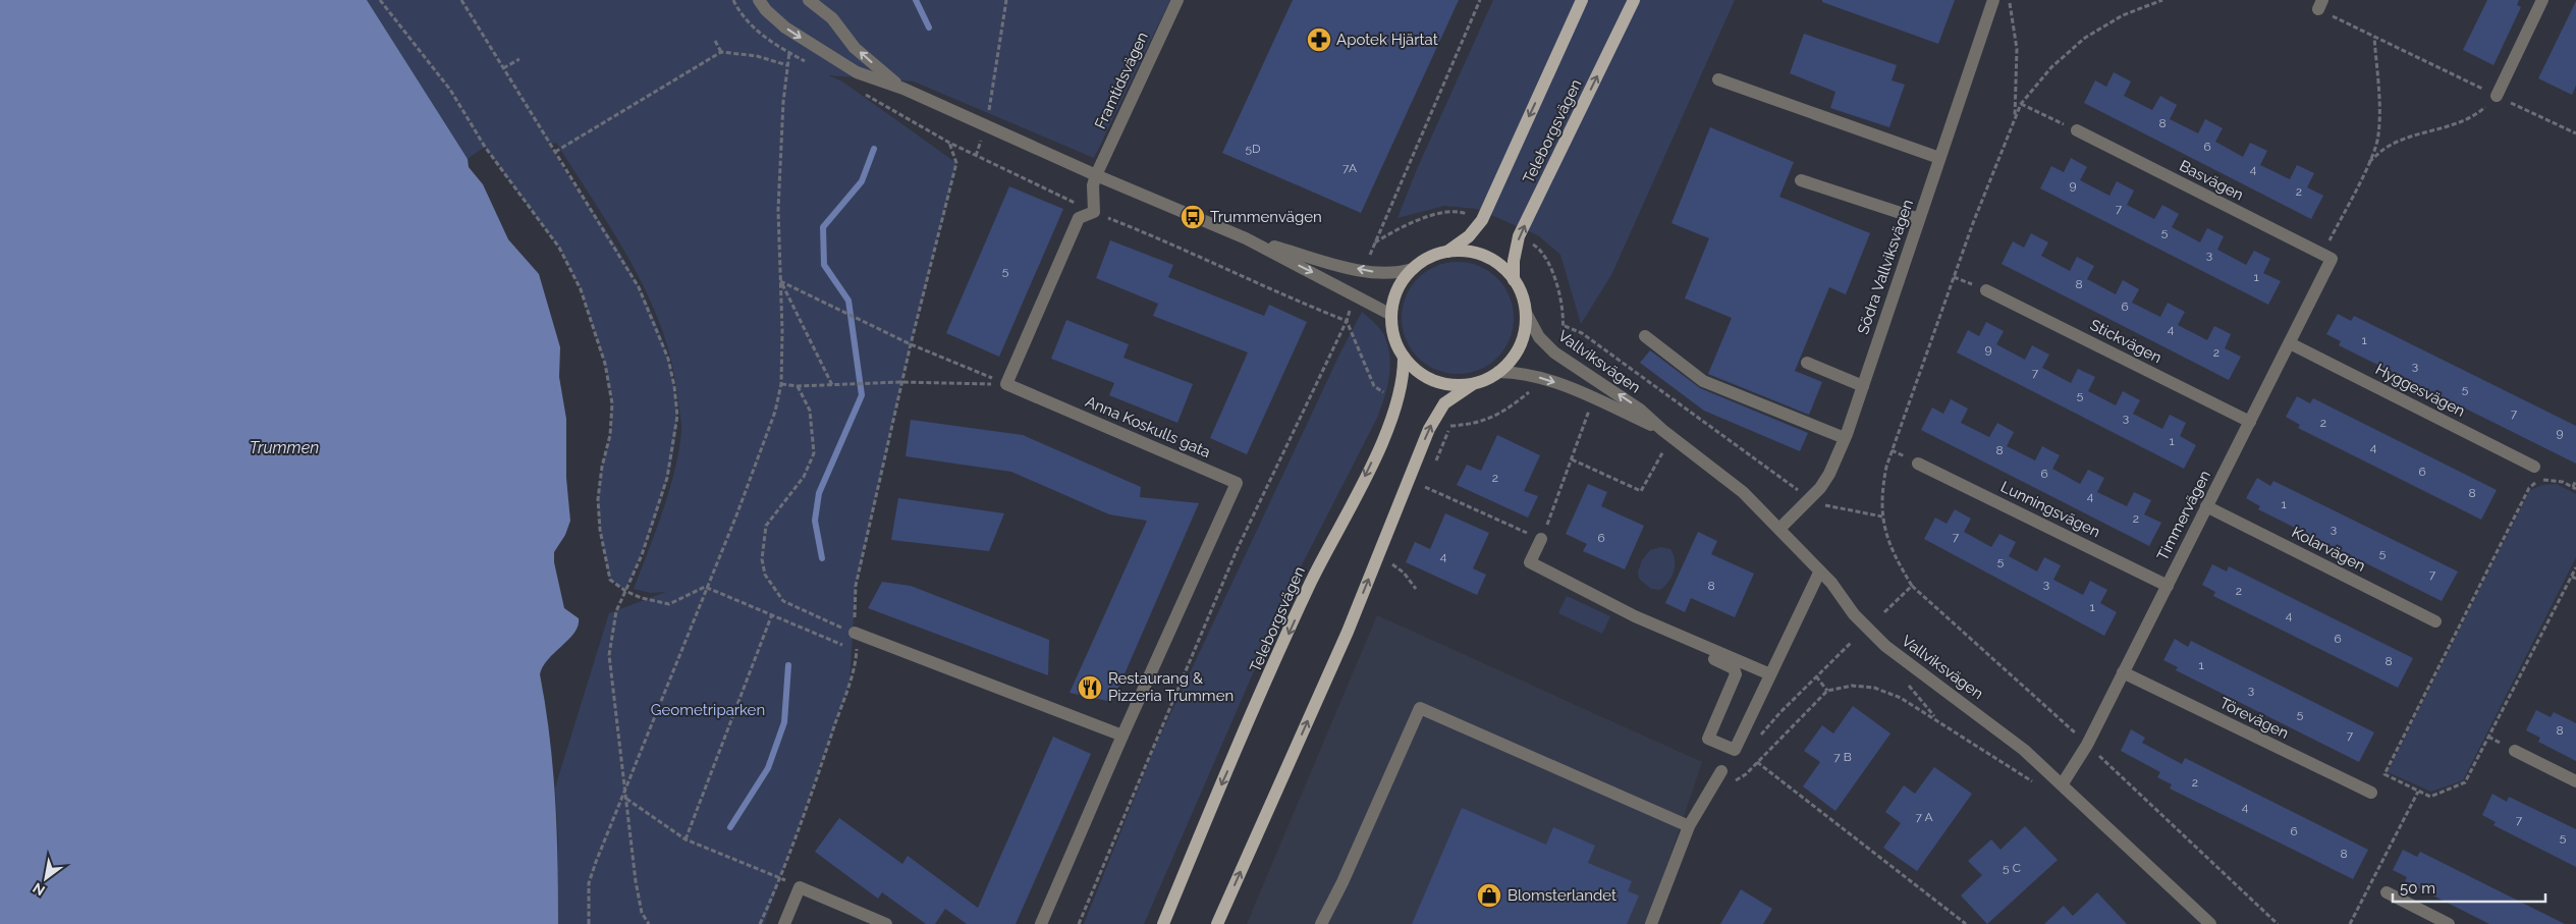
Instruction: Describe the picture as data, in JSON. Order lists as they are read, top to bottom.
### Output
{
  "streets": {
    "main road": ["Teleborgsvägen"],
    "street": [
      "Framtidsvägen",
      "Basvägen",
      "Södra Vallviksvägen",
      "Stickvägen",
      "Vallviksvägen",
      "Hyggesvägen",
      "Anna Koskulls gata",
      "Lunningsvägen",
      "Timmervägen",
      "Kolarvägen",
      "Törevägen"
    ]
  },
  "crossings": [
    ["Teleborgsvägen", "Vallviksvägen"],
    ["Basvägen", "Timmervägen"],
    ["Södra Vallviksvägen", "Vallviksvägen"],
    ["Stickvägen", "Timmervägen"],
    ["Vallviksvägen", "Timmervägen"],
    ["Hyggesvägen", "Timmervägen"],
    ["Lunningsvägen", "Timmervägen"],
    ["Timmervägen", "Kolarvägen"],
    ["Timmervägen", "Törevägen"]
  ],
  "water": ["Trummen"],
  "parks": ["Geometriparken"],
  "places": {
    "pharmacy": ["Apotek Hjärtat"],
    "bus stop": ["Trummenvägen"],
    "restaurant": ["Restaurang & Pizzeria Trummen"],
    "shop": ["Blomsterlandet"]
  },
  "house_numbers": [
    "8",
    "6",
    "5D",
    "7A",
    "4",
    "9",
    "2",
    "7",
    "5",
    "3",
    "5",
    "1",
    "8",
    "6",
    "4",
    "1",
    "9",
    "2",
    "3",
    "7",
    "5",
    "5",
    "7",
    "3",
    "2",
    "9",
    "1",
    "4",
    "8",
    "6",
    "6",
    "2",
    "8",
    "4",
    "1",
    "2",
    "3",
    "7",
    "6",
    "5",
    "4",
    "5",
    "7",
    "3",
    "8",
    "2",
    "1",
    "4",
    "6",
    "8",
    "1",
    "3",
    "5",
    "8",
    "7",
    "7 B",
    "2",
    "4",
    "7 A",
    "7",
    "6",
    "5",
    "8",
    "5 C"
  ],
  "scale_bar": "50 m",
  "north": "bottom left"
}
